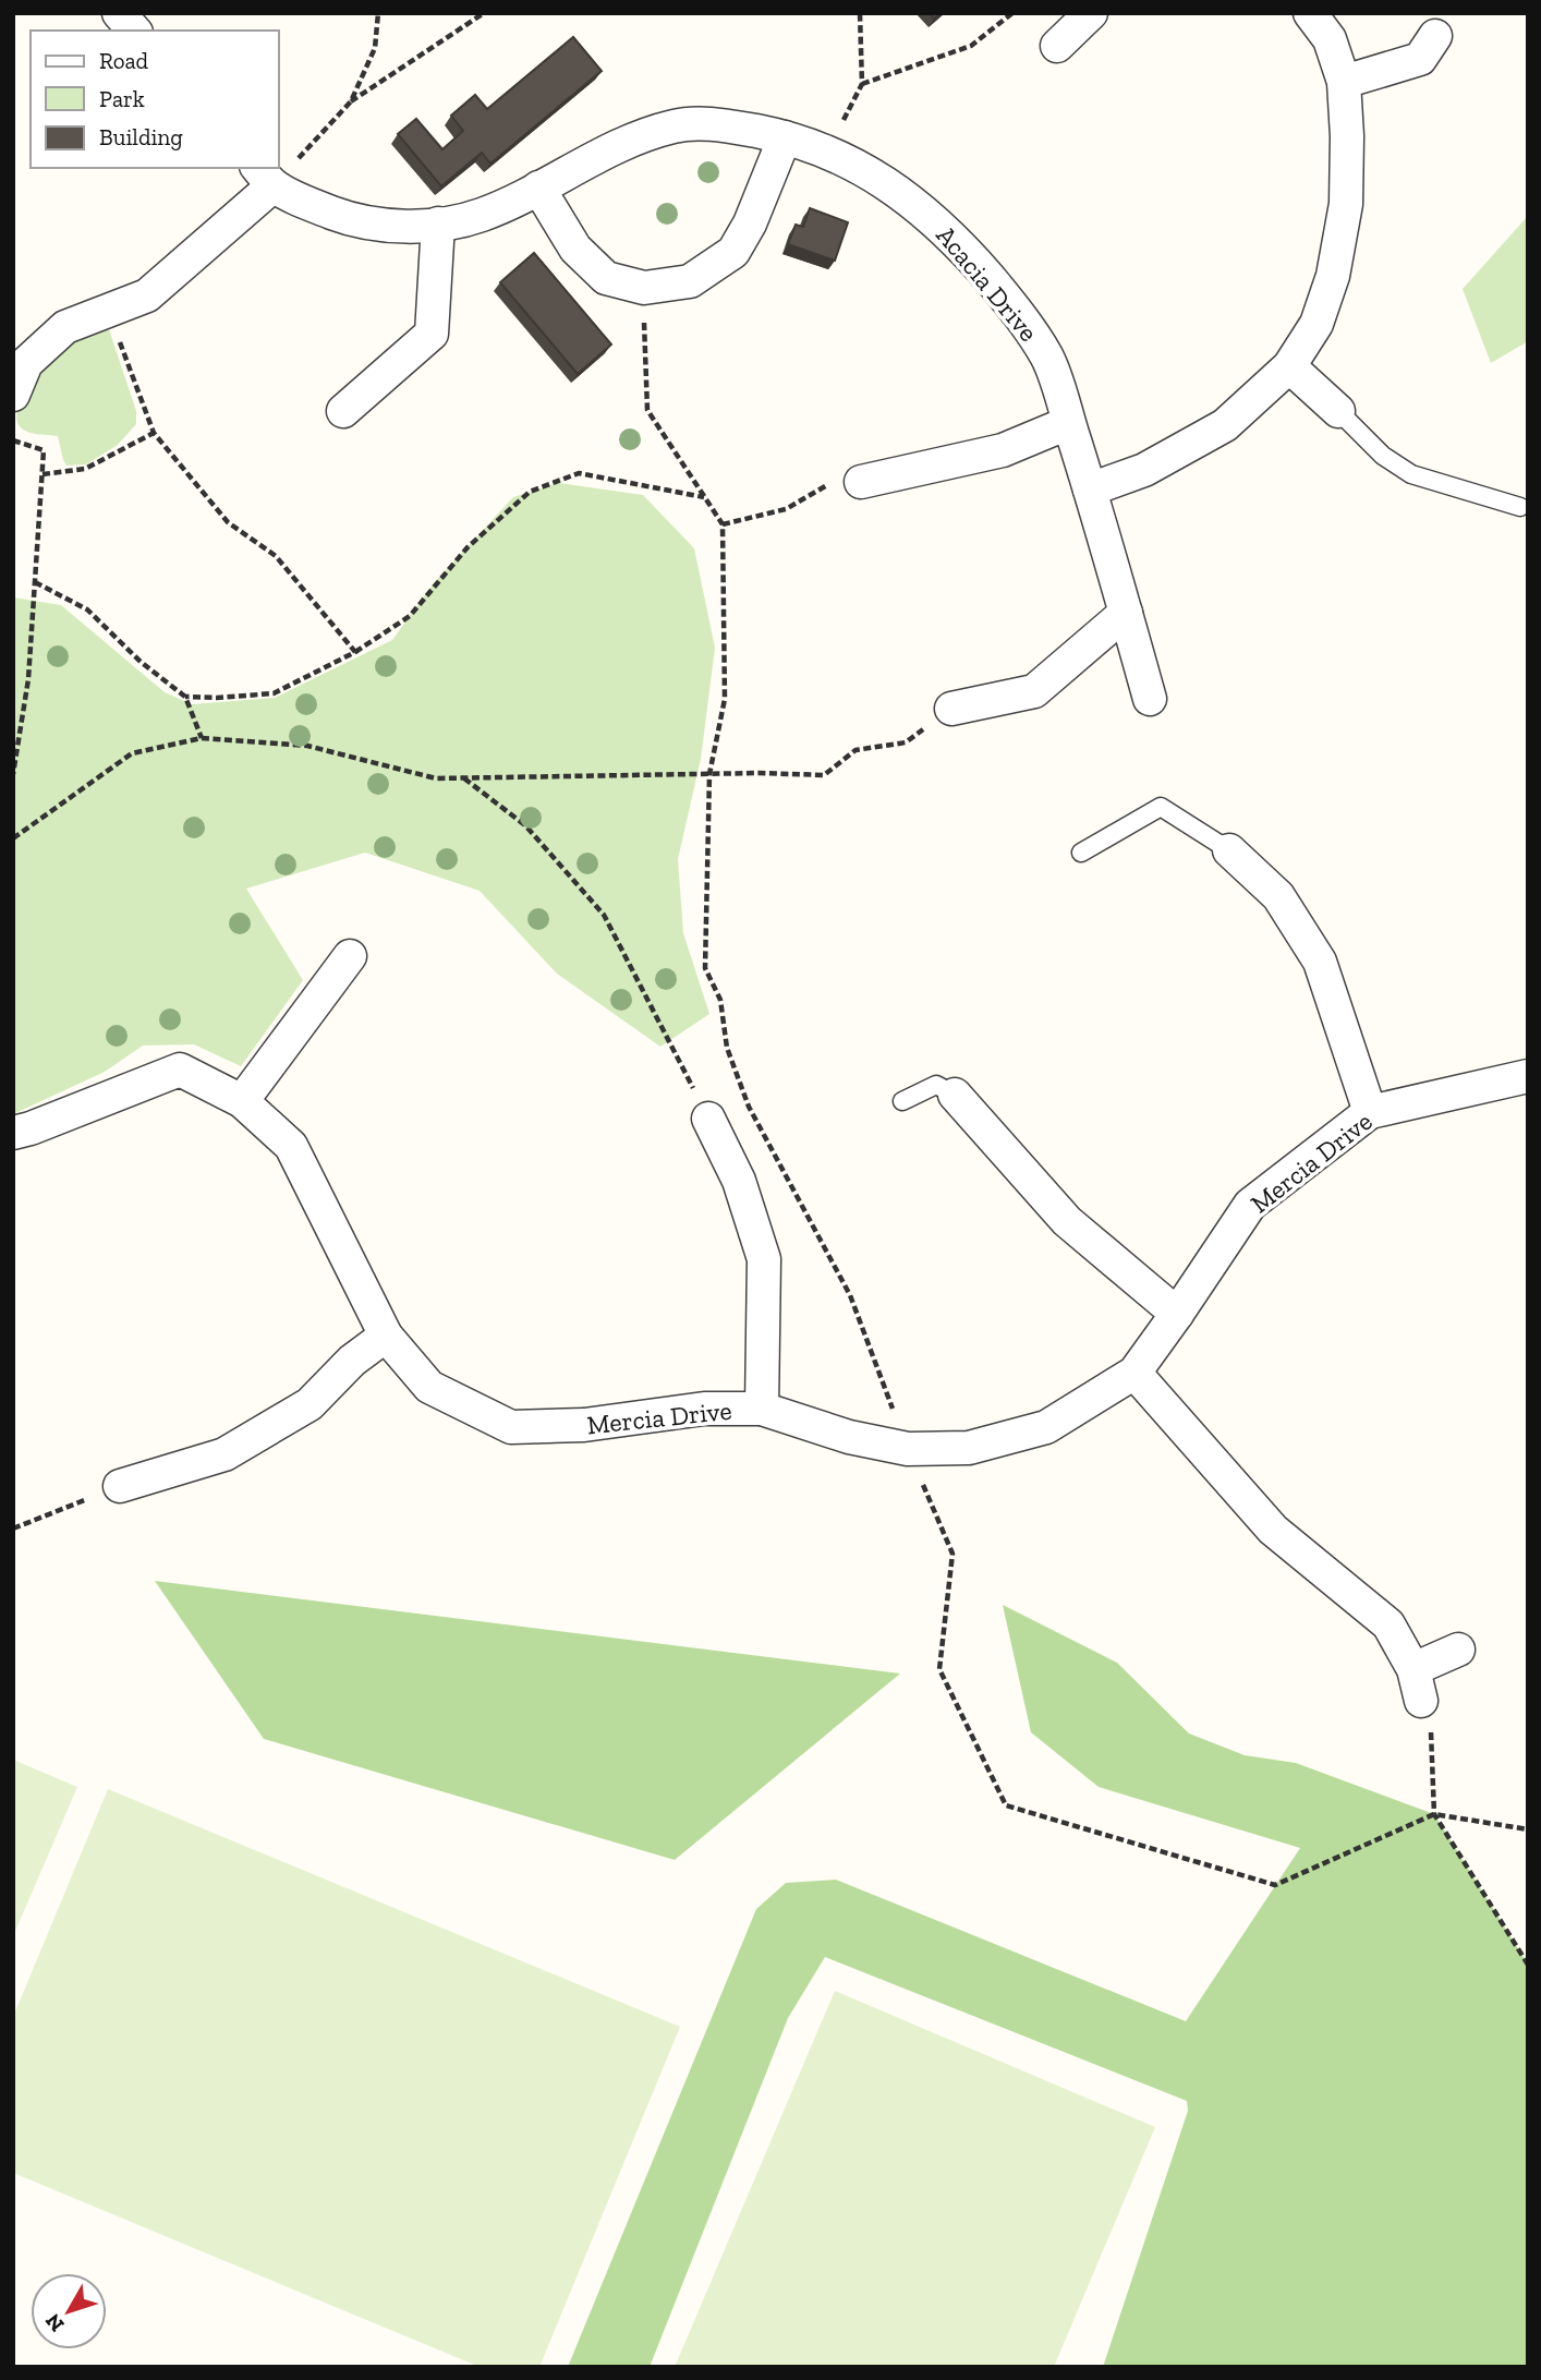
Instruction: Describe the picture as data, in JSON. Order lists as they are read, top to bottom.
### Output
{
  "streets": {
    "street": ["Acacia Drive", "Mercia Drive"]
  },
  "legend": ["Road", "Park", "Building"],
  "north": "bottom left"
}
